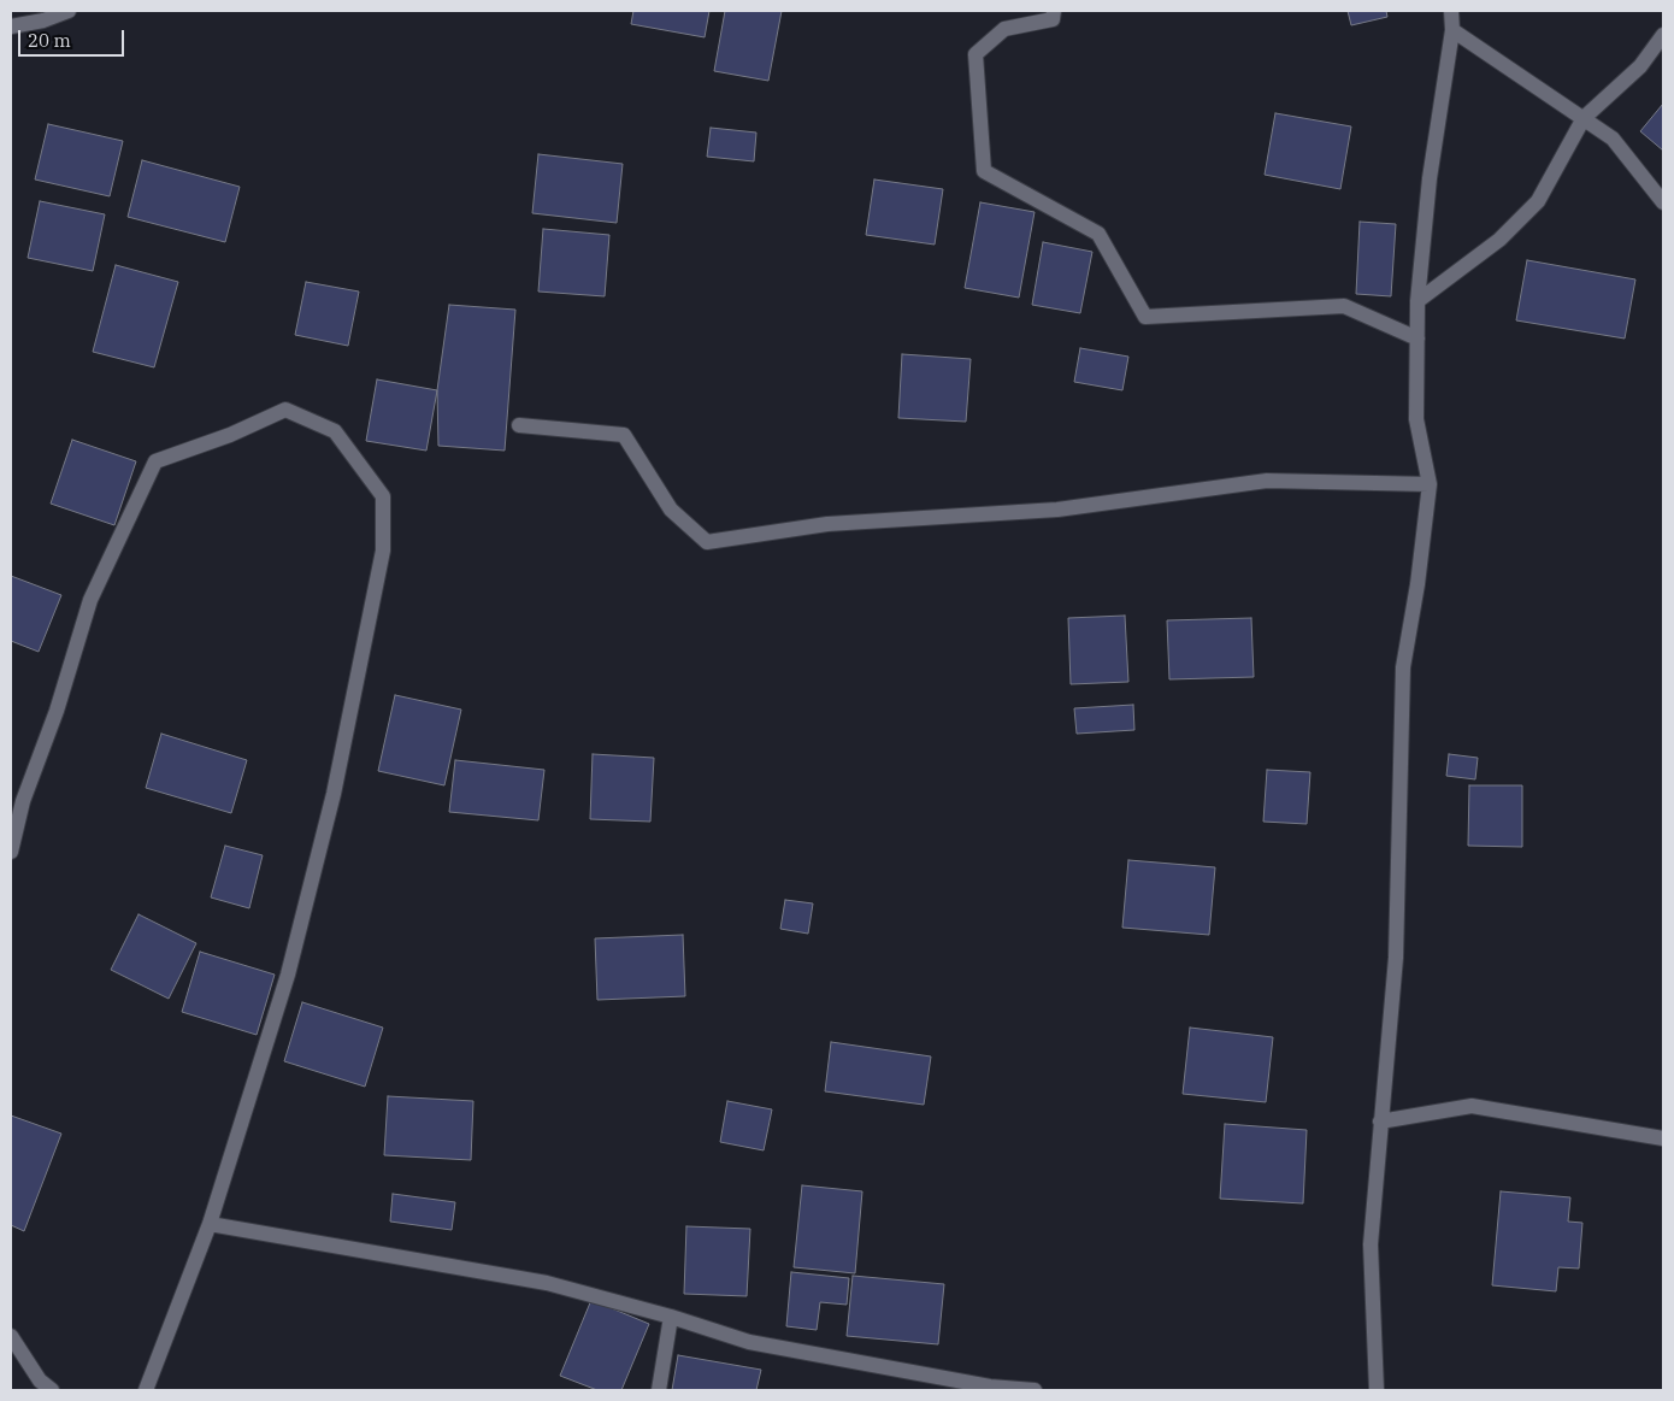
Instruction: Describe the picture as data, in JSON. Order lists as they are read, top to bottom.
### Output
{
  "scale_bar": "20 m"
}
